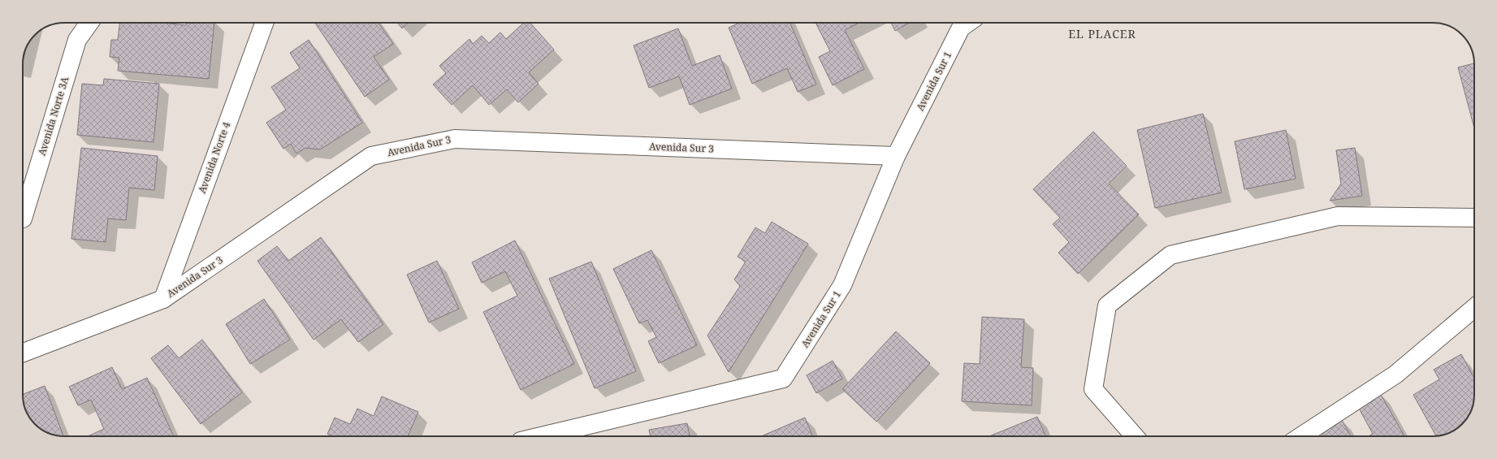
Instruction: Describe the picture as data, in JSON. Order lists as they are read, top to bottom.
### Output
{
  "streets": {
    "street": [
      "Avenida Sur 1",
      "Avenida Norte 3A",
      "Avenida Sur 3",
      "Avenida Norte 4"
    ]
  },
  "crossings": [
    ["Avenida Sur 1", "Avenida Sur 3"],
    ["Avenida Sur 3", "Avenida Norte 4"]
  ],
  "districts": ["EL PLACER"]
}
